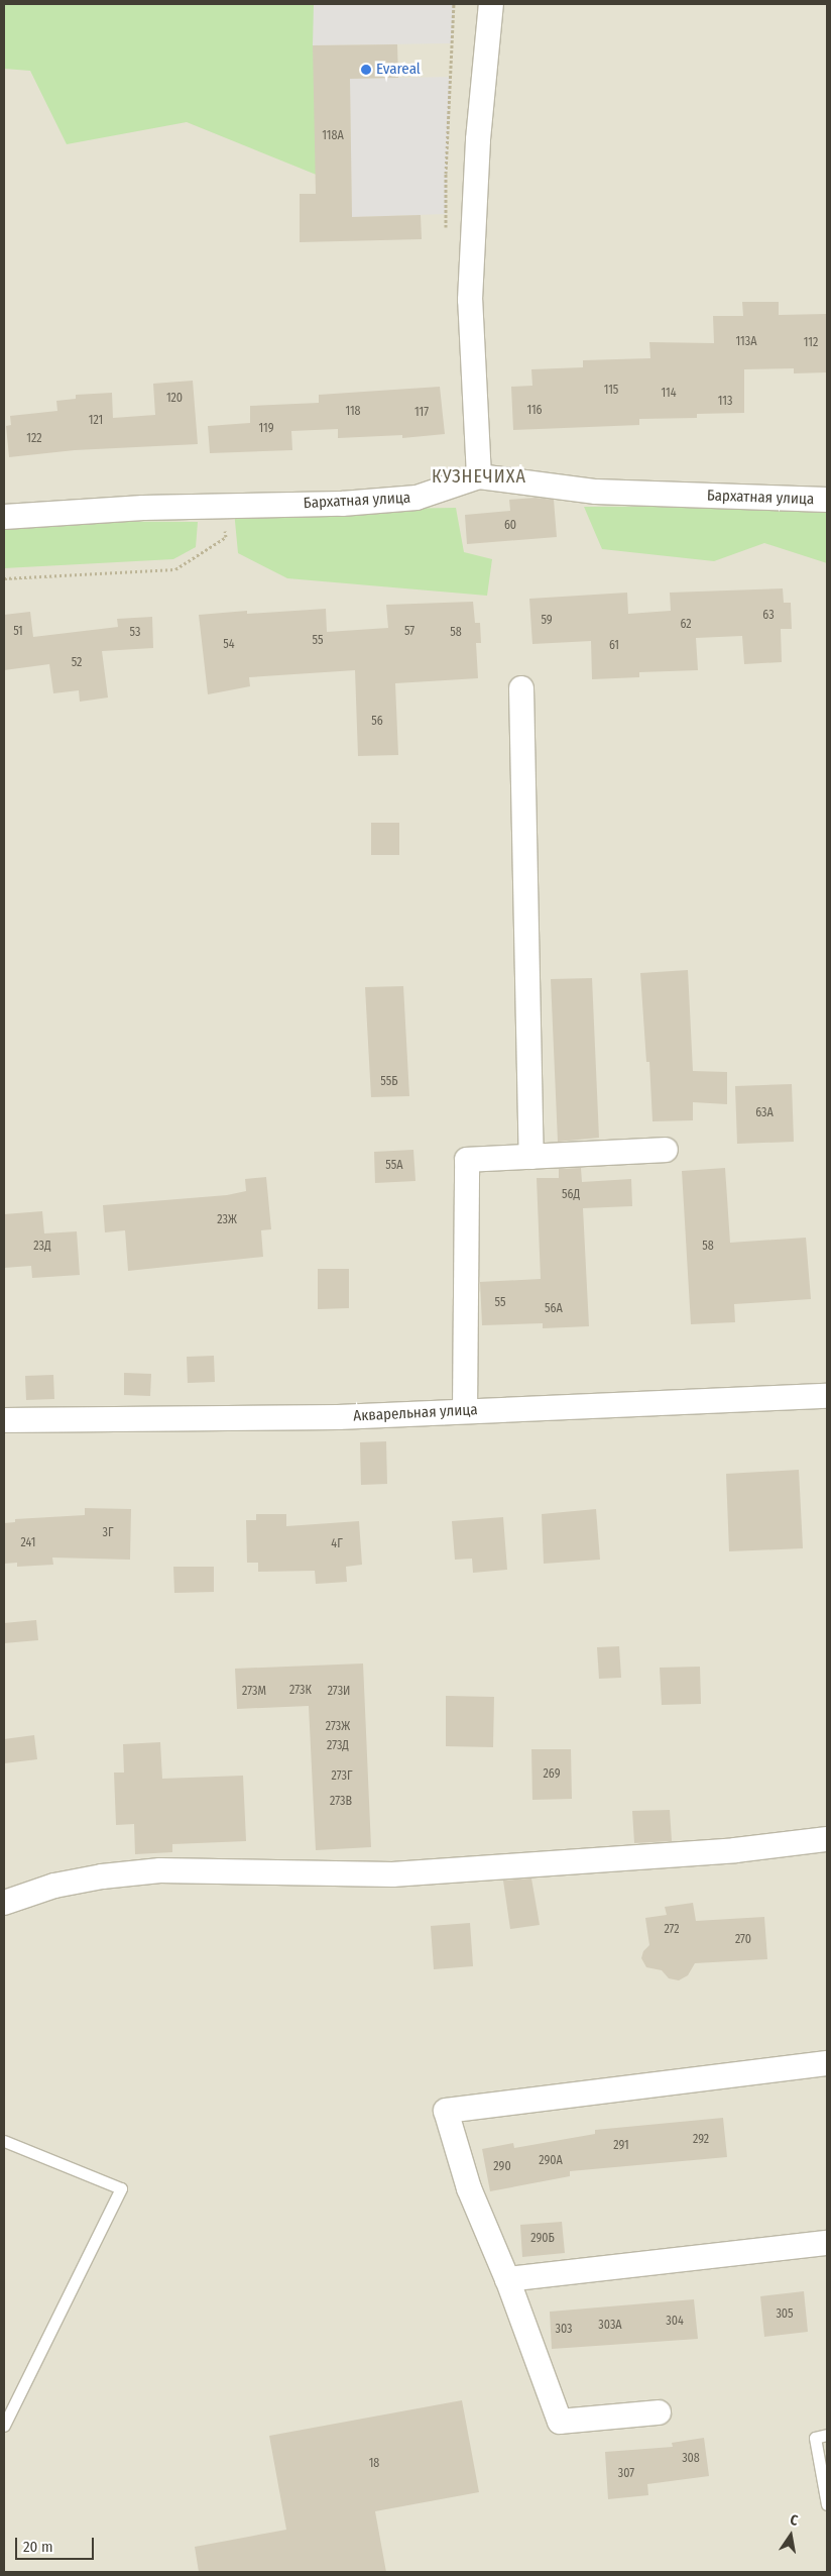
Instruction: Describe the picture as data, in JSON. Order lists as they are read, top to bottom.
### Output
{
  "streets": {
    "street": ["Бархатная улица", "Акварельная улица"]
  },
  "districts": ["КУЗНЕЧИХА"],
  "places": ["Evareal"],
  "house_numbers": [
    "118А",
    "113А",
    "112",
    "115",
    "114",
    "120",
    "113",
    "116",
    "118",
    "117",
    "121",
    "119",
    "122",
    "60",
    "63",
    "59",
    "62",
    "51",
    "57",
    "53",
    "58",
    "55",
    "54",
    "61",
    "52",
    "56",
    "55Б",
    "63А",
    "55А",
    "56Д",
    "23Ж",
    "23Д",
    "58",
    "55",
    "56А",
    "3Г",
    "241",
    "4Г",
    "273К",
    "273М",
    "273И",
    "273Ж",
    "273Д",
    "269",
    "273Г",
    "273В",
    "272",
    "270",
    "292",
    "291",
    "290А",
    "290",
    "290Б",
    "305",
    "304",
    "303А",
    "303",
    "308",
    "18",
    "307"
  ],
  "scale_bar": "20 m",
  "north": "top"
}
